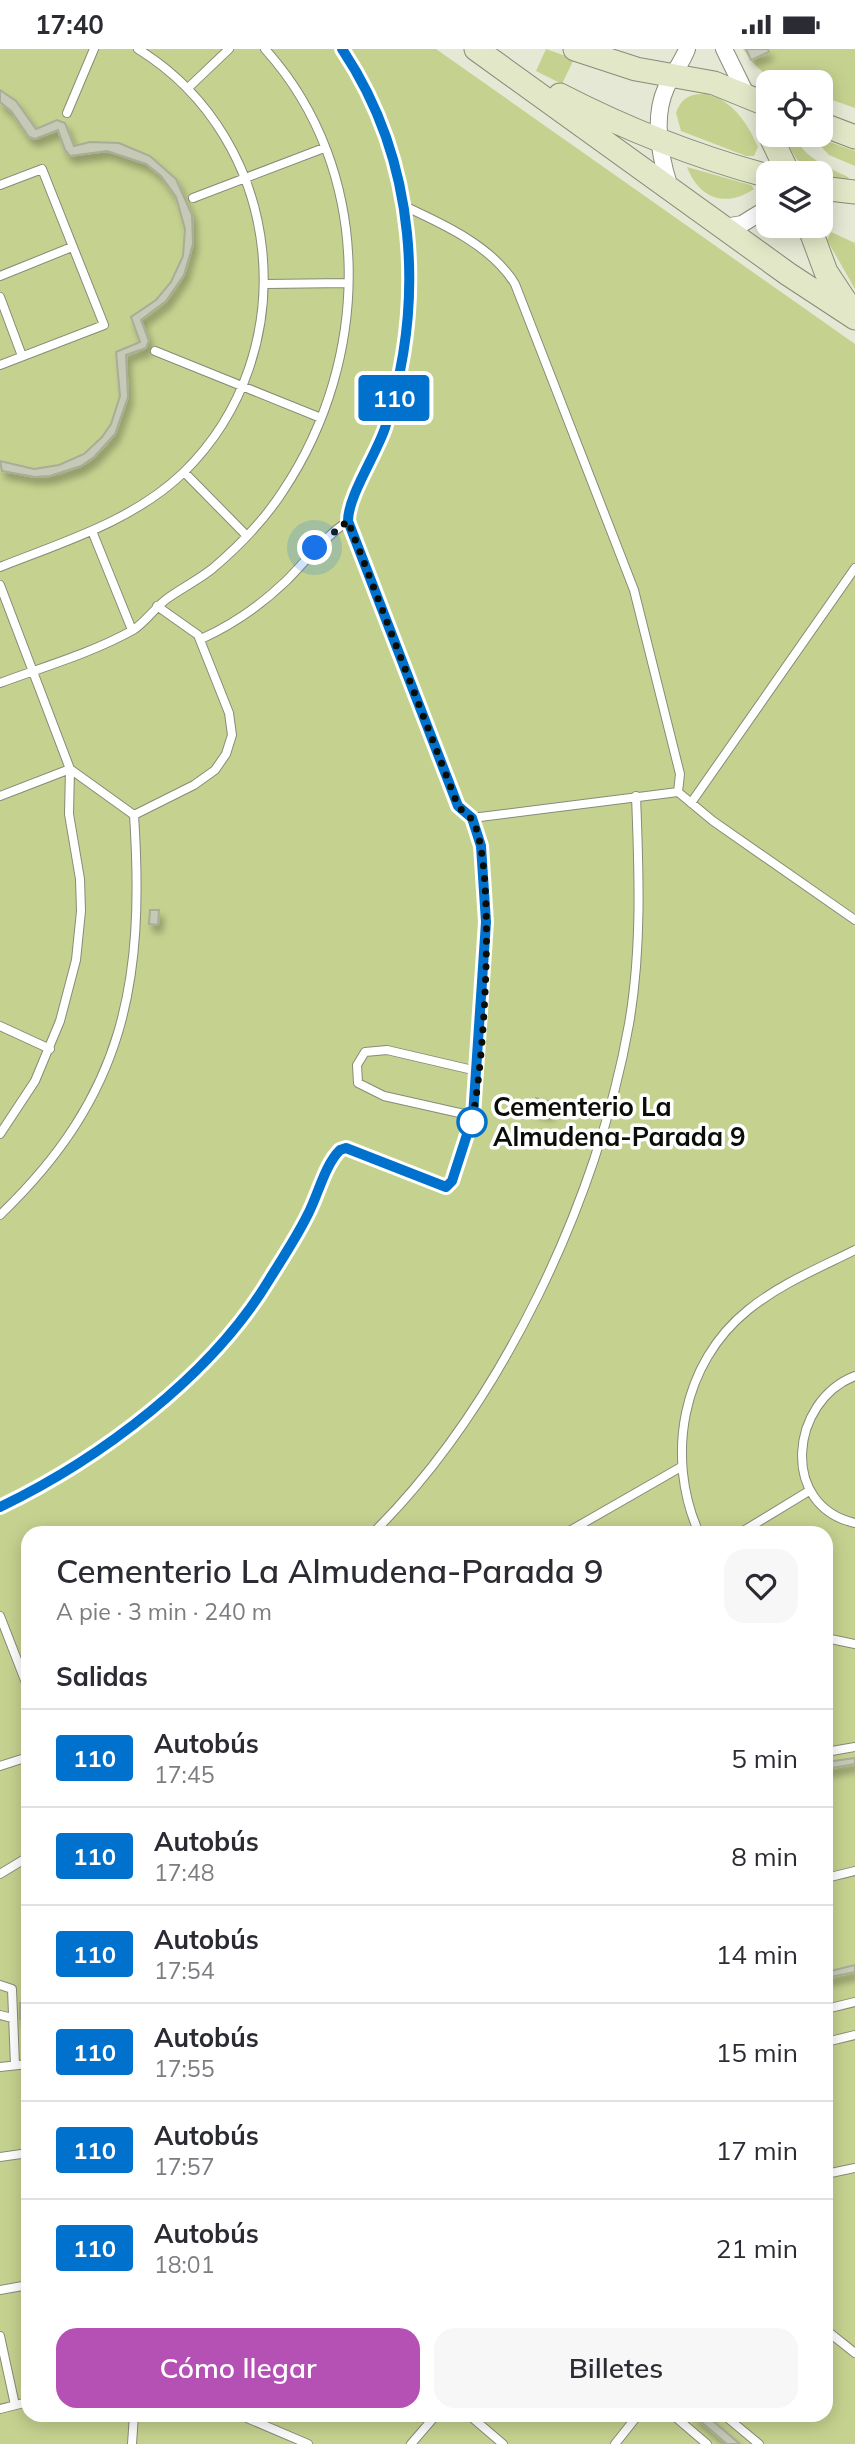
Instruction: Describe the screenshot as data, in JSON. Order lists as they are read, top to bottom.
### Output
{
  "places": ["Cementerio La Almudena-Parada 9"],
  "lines": ["bus line 110"],
  "page": {
    "status": "17:40",
    "on_map": "110",
    "heading": [
      ["Cementerio La Almudena-Parada 9", "A pie · 3 min · 240 m"],
      "Salidas"
    ],
    "list": [
      {
        "mark": "110",
        "name": "Autobús",
        "note": "17:45",
        "value": "5 min"
      },
      {
        "mark": "110",
        "name": "Autobús",
        "note": "17:48",
        "value": "8 min"
      },
      {
        "mark": "110",
        "name": "Autobús",
        "note": "17:54",
        "value": "14 min"
      },
      {
        "mark": "110",
        "name": "Autobús",
        "note": "17:55",
        "value": "15 min"
      },
      {
        "mark": "110",
        "name": "Autobús",
        "note": "17:57",
        "value": "17 min"
      },
      {
        "mark": "110",
        "name": "Autobús",
        "note": "18:01",
        "value": "21 min"
      }
    ],
    "buttons": ["Cómo llegar", "Billetes"]
  }
}
